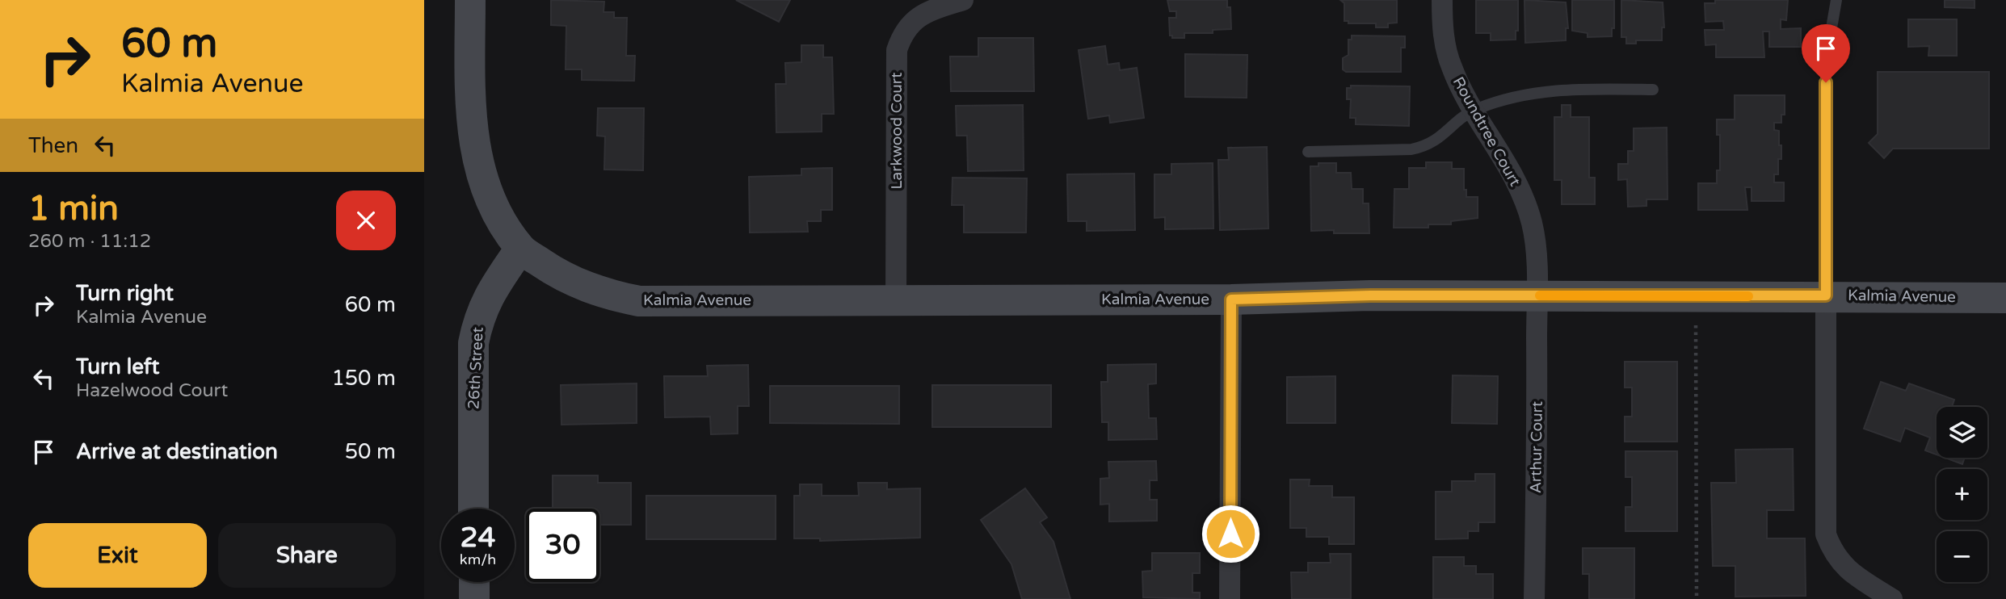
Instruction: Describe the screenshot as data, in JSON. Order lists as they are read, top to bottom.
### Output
{
  "streets": {
    "street": [
      "Larkwood Court",
      "Roundtree Court",
      "Kalmia Avenue",
      "26th Street",
      "Arthur Court"
    ]
  },
  "crossings": [
    ["Larkwood Court", "Kalmia Avenue"],
    ["Roundtree Court", "Kalmia Avenue"],
    ["Roundtree Court", "Arthur Court"],
    ["Kalmia Avenue", "26th Street"],
    ["Kalmia Avenue", "Arthur Court"]
  ],
  "page": {
    "turn": ["60 m", "Kalmia Avenue"],
    "then": "Then",
    "heading": ["1 min", "260 m · 11:12"],
    "list": [
      {
        "name": "Turn right",
        "note": "Kalmia Avenue",
        "value": "60 m"
      },
      {
        "name": "Turn left",
        "note": "Hazelwood Court",
        "value": "150 m"
      },
      {
        "name": "Arrive at destination",
        "value": "50 m"
      }
    ],
    "map_buttons": ["+", "−"],
    "speed": "24 km/h",
    "limit": "30",
    "buttons": ["Exit", "Share"]
  }
}
